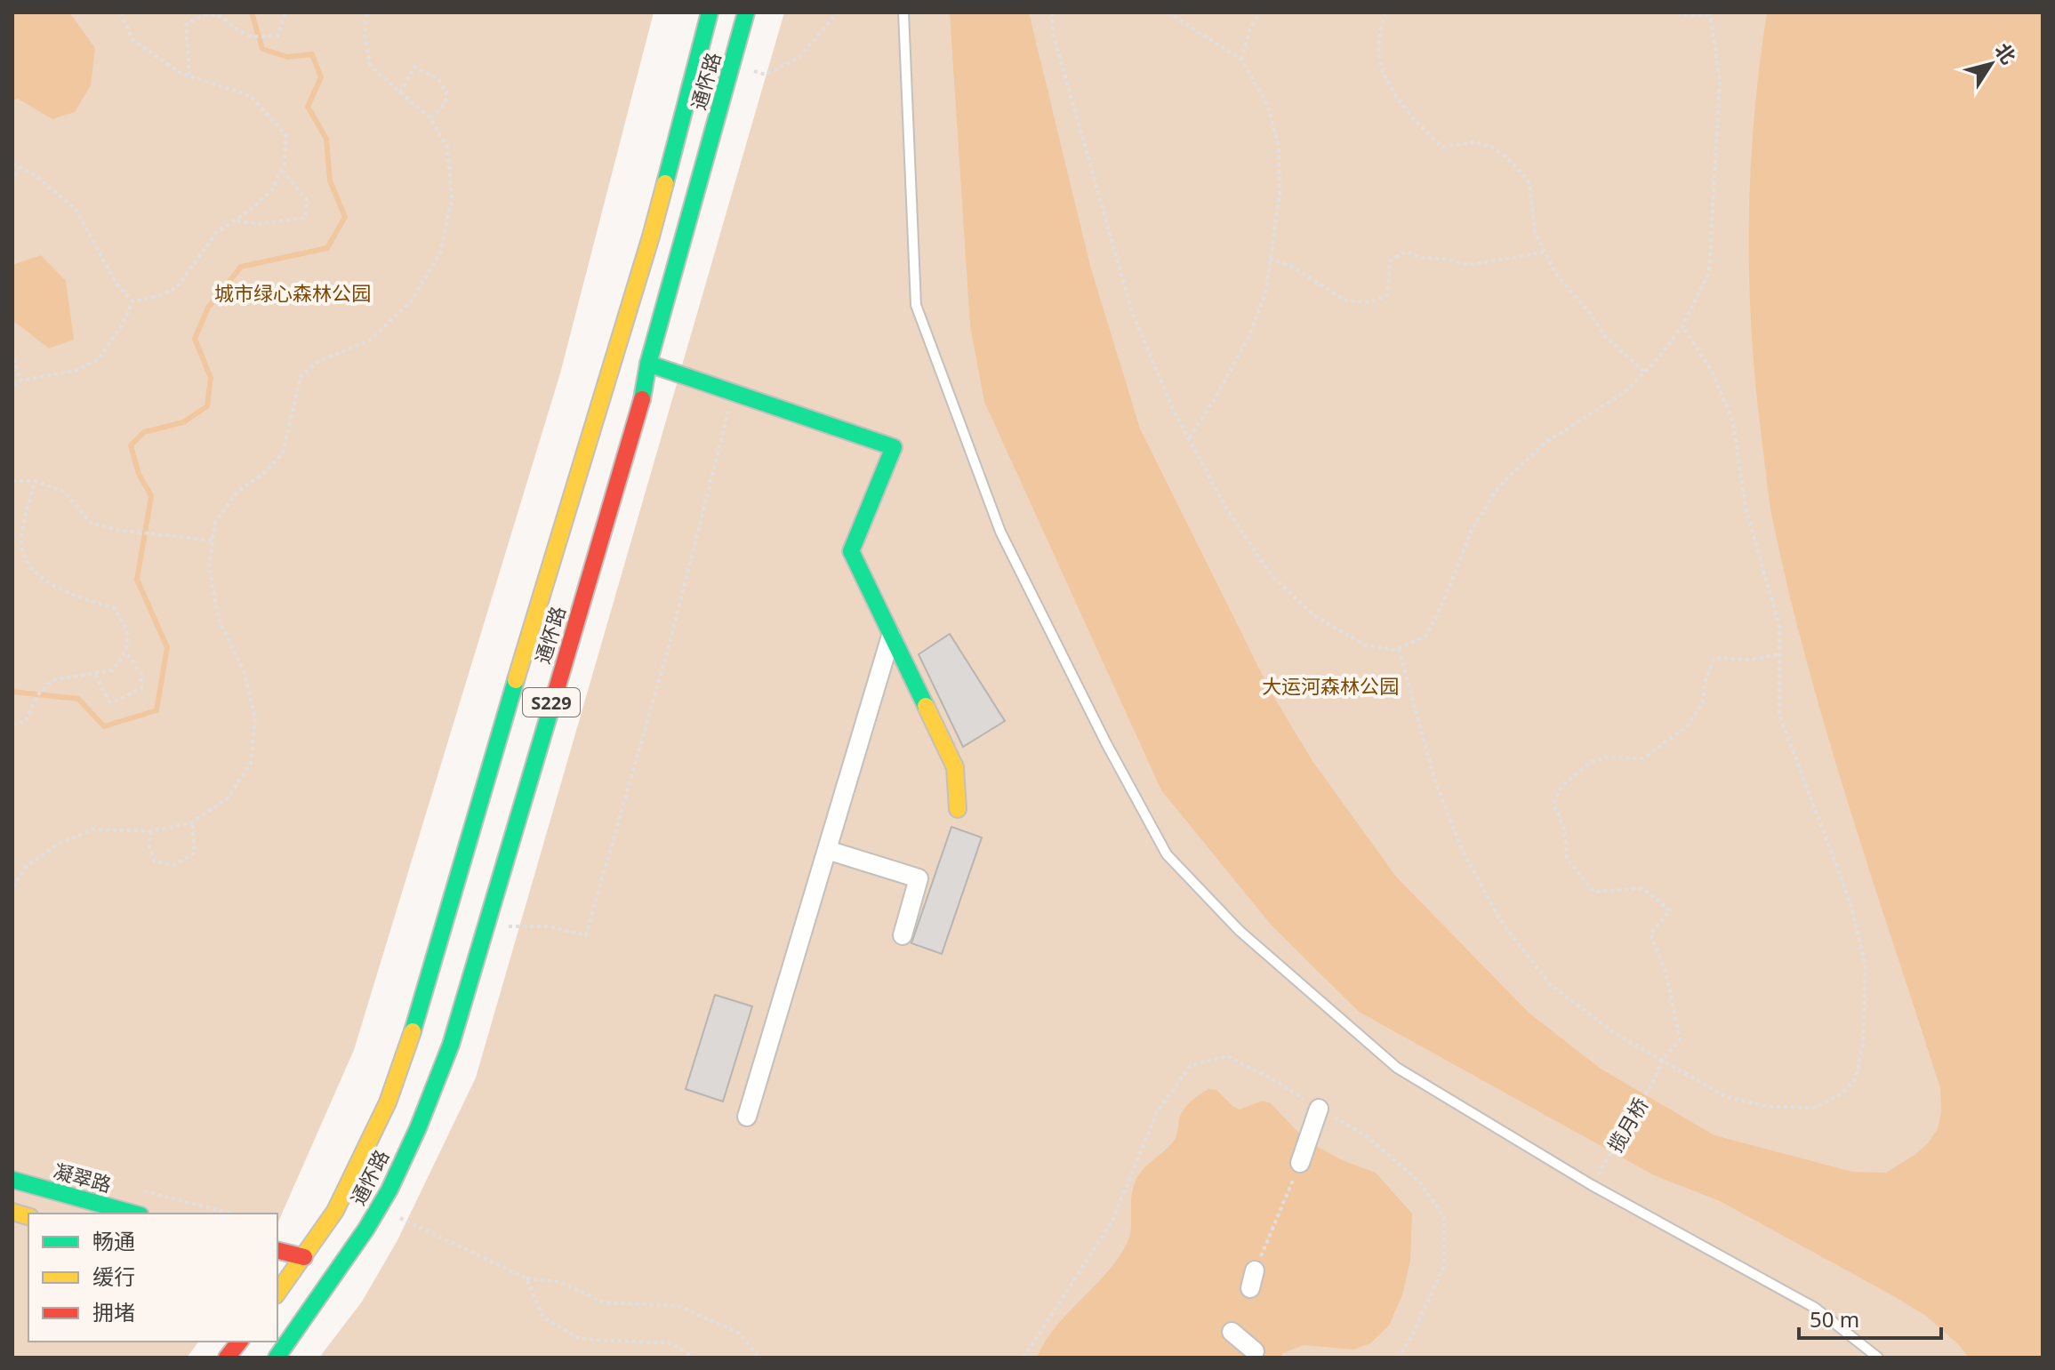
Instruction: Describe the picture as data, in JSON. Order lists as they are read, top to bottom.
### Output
{
  "streets": {
    "main road": ["通怀路", "S229", "凝翠路"],
    "path": ["揽月桥"]
  },
  "parks": ["城市绿心森林公园", "大运河森林公园"],
  "legend": ["畅通", "缓行", "拥堵"],
  "scale_bar": "50 m",
  "north": "top right"
}
